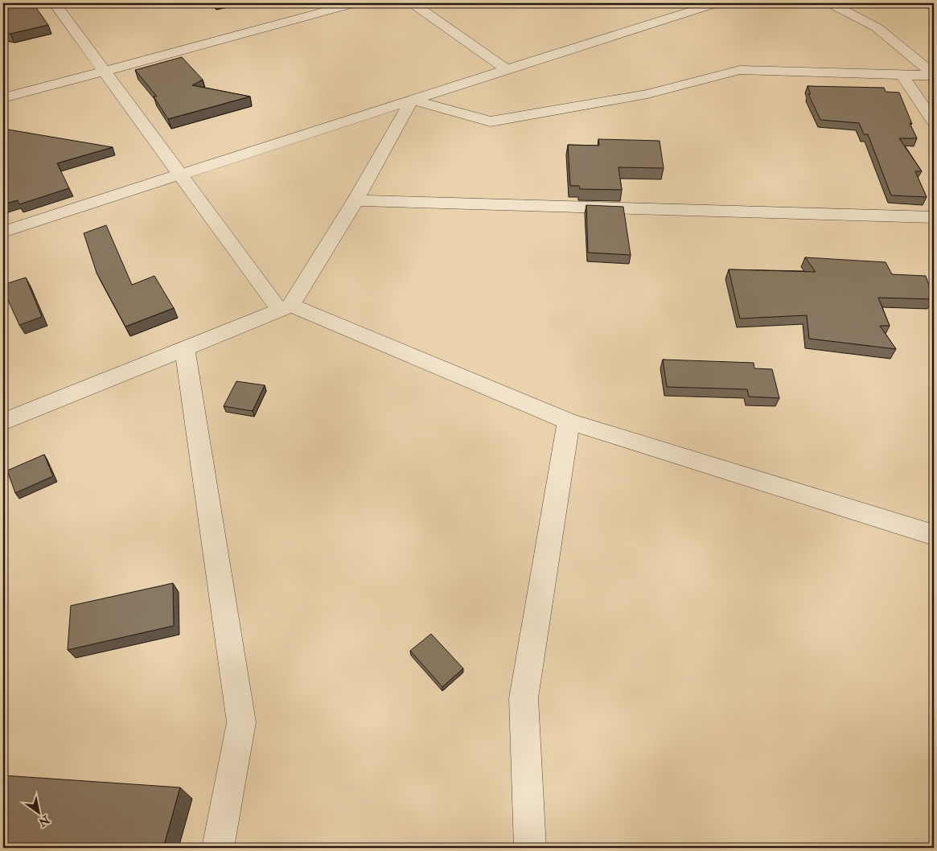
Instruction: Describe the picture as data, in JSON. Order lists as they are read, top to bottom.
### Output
{
  "north": "bottom right"
}
